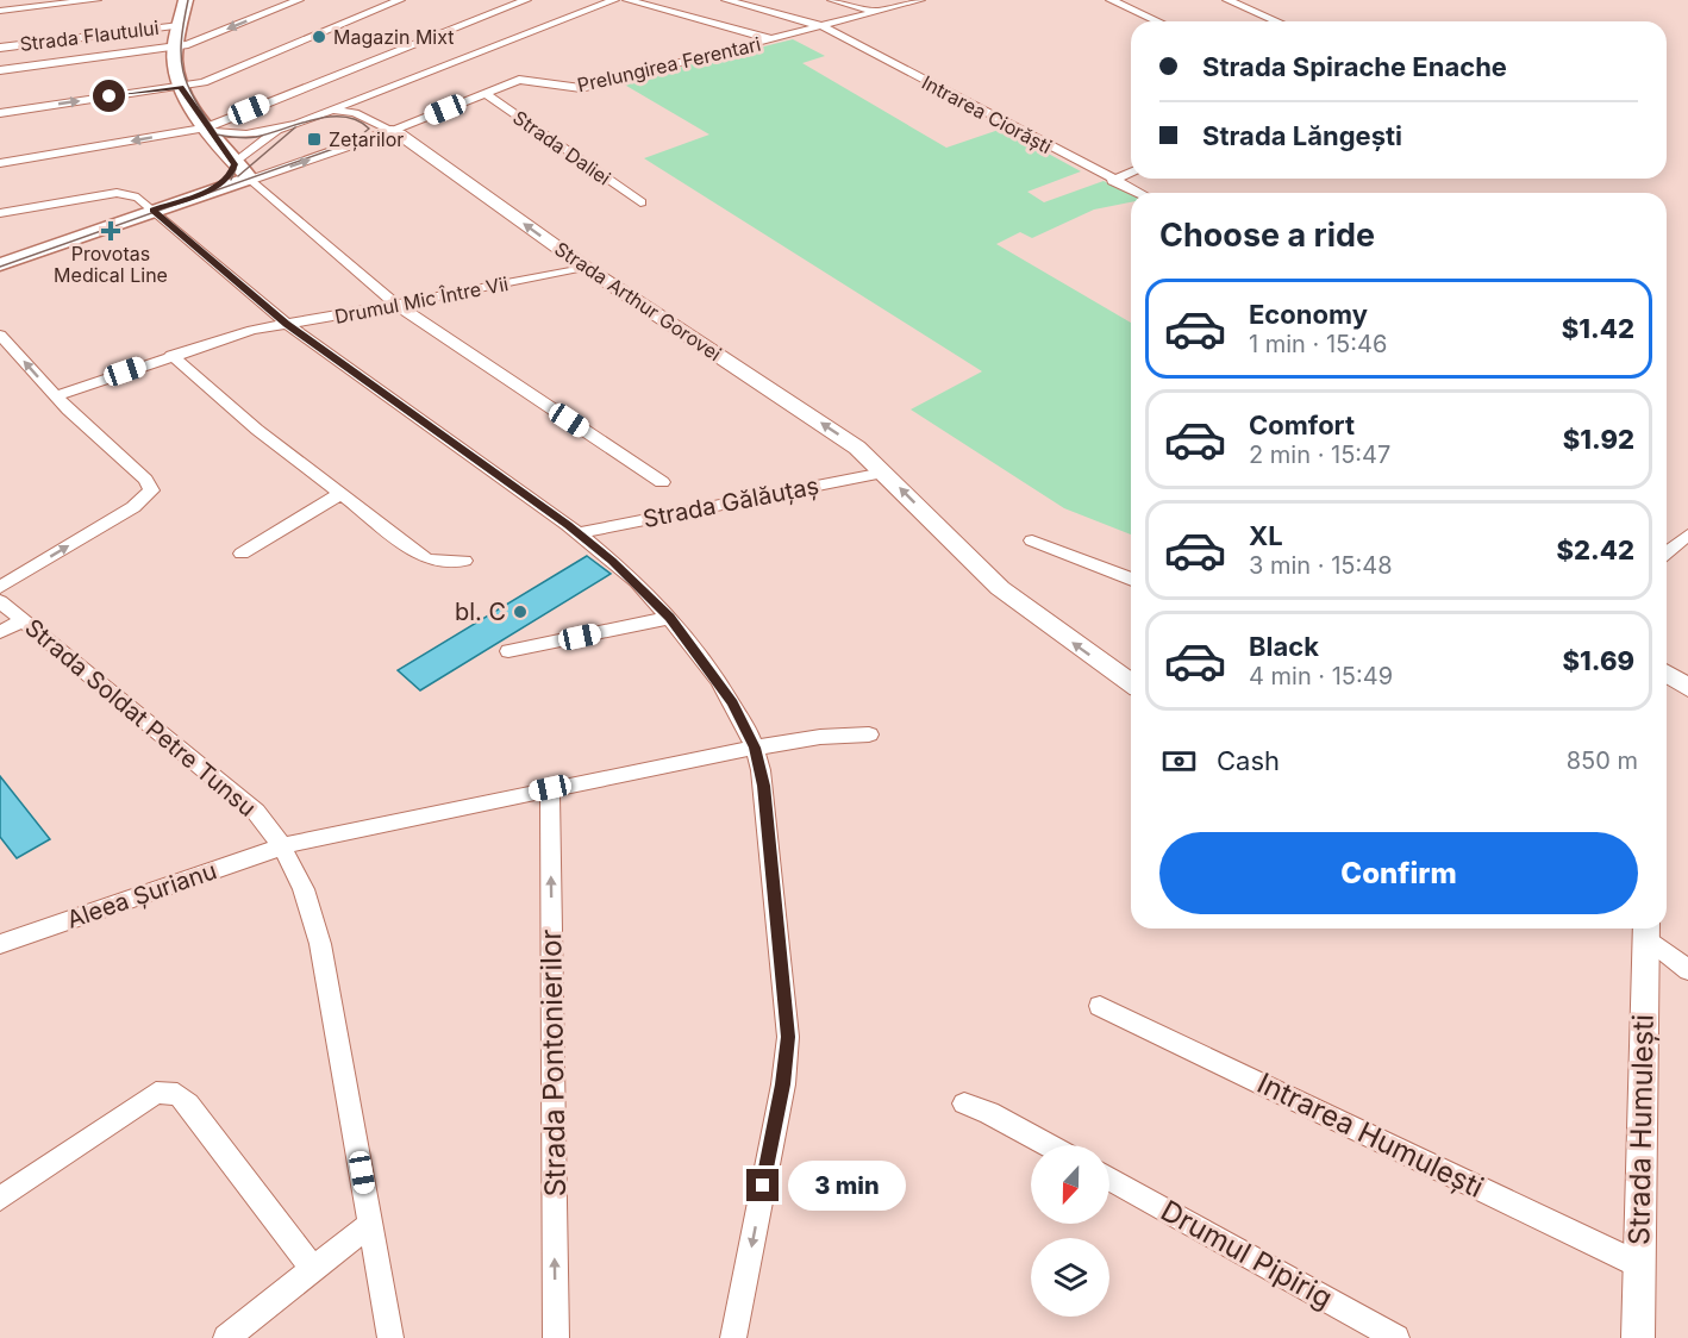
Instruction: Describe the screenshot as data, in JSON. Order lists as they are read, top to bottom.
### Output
{
  "streets": {
    "main road": ["Prelungirea Ferentari"],
    "street": [
      "Strada Flautului",
      "Intrarea Ciorăști",
      "Strada Daliei",
      "Drumul Mic Între Vii",
      "Strada Arthur Gorovei",
      "Strada Gălăuțaș",
      "Strada Soldat Petre Tunsu",
      "Aleea Șurianu",
      "Strada Pontonierilor",
      "Strada Humulești",
      "Intrarea Humulești",
      "Drumul Pipirig"
    ]
  },
  "crossings": [
    ["Prelungirea Ferentari", "Intrarea Ciorăști"],
    ["Prelungirea Ferentari", "Strada Daliei"],
    ["Prelungirea Ferentari", "Strada Arthur Gorovei"],
    ["Drumul Mic Între Vii", "Strada Arthur Gorovei"],
    ["Strada Arthur Gorovei", "Strada Gălăuțaș"],
    ["Strada Soldat Petre Tunsu", "Aleea Șurianu"],
    ["Strada Humulești", "Intrarea Humulești"]
  ],
  "one_way": ["Strada Pontonierilor"],
  "places": {
    "other": ["Magazin Mixt", "bl. C"],
    "transit": ["Zețarilor"],
    "health": ["Provotas Medical Line"]
  },
  "north": "bottom",
  "page": {
    "banner": ["Strada Spirache Enache", "Strada Lăngești"],
    "heading": "Choose a ride",
    "list": [
      {
        "name": "Economy",
        "note": "1 min · 15:46",
        "value": "$1.42"
      },
      {
        "name": "Comfort",
        "note": "2 min · 15:47",
        "value": "$1.92"
      },
      {
        "name": "XL",
        "note": "3 min · 15:48",
        "value": "$2.42"
      },
      {
        "name": "Black",
        "note": "4 min · 15:49",
        "value": "$1.69"
      }
    ],
    "pay": ["Cash", "850 m"],
    "buttons": "Confirm",
    "bubble": "3 min"
  }
}
